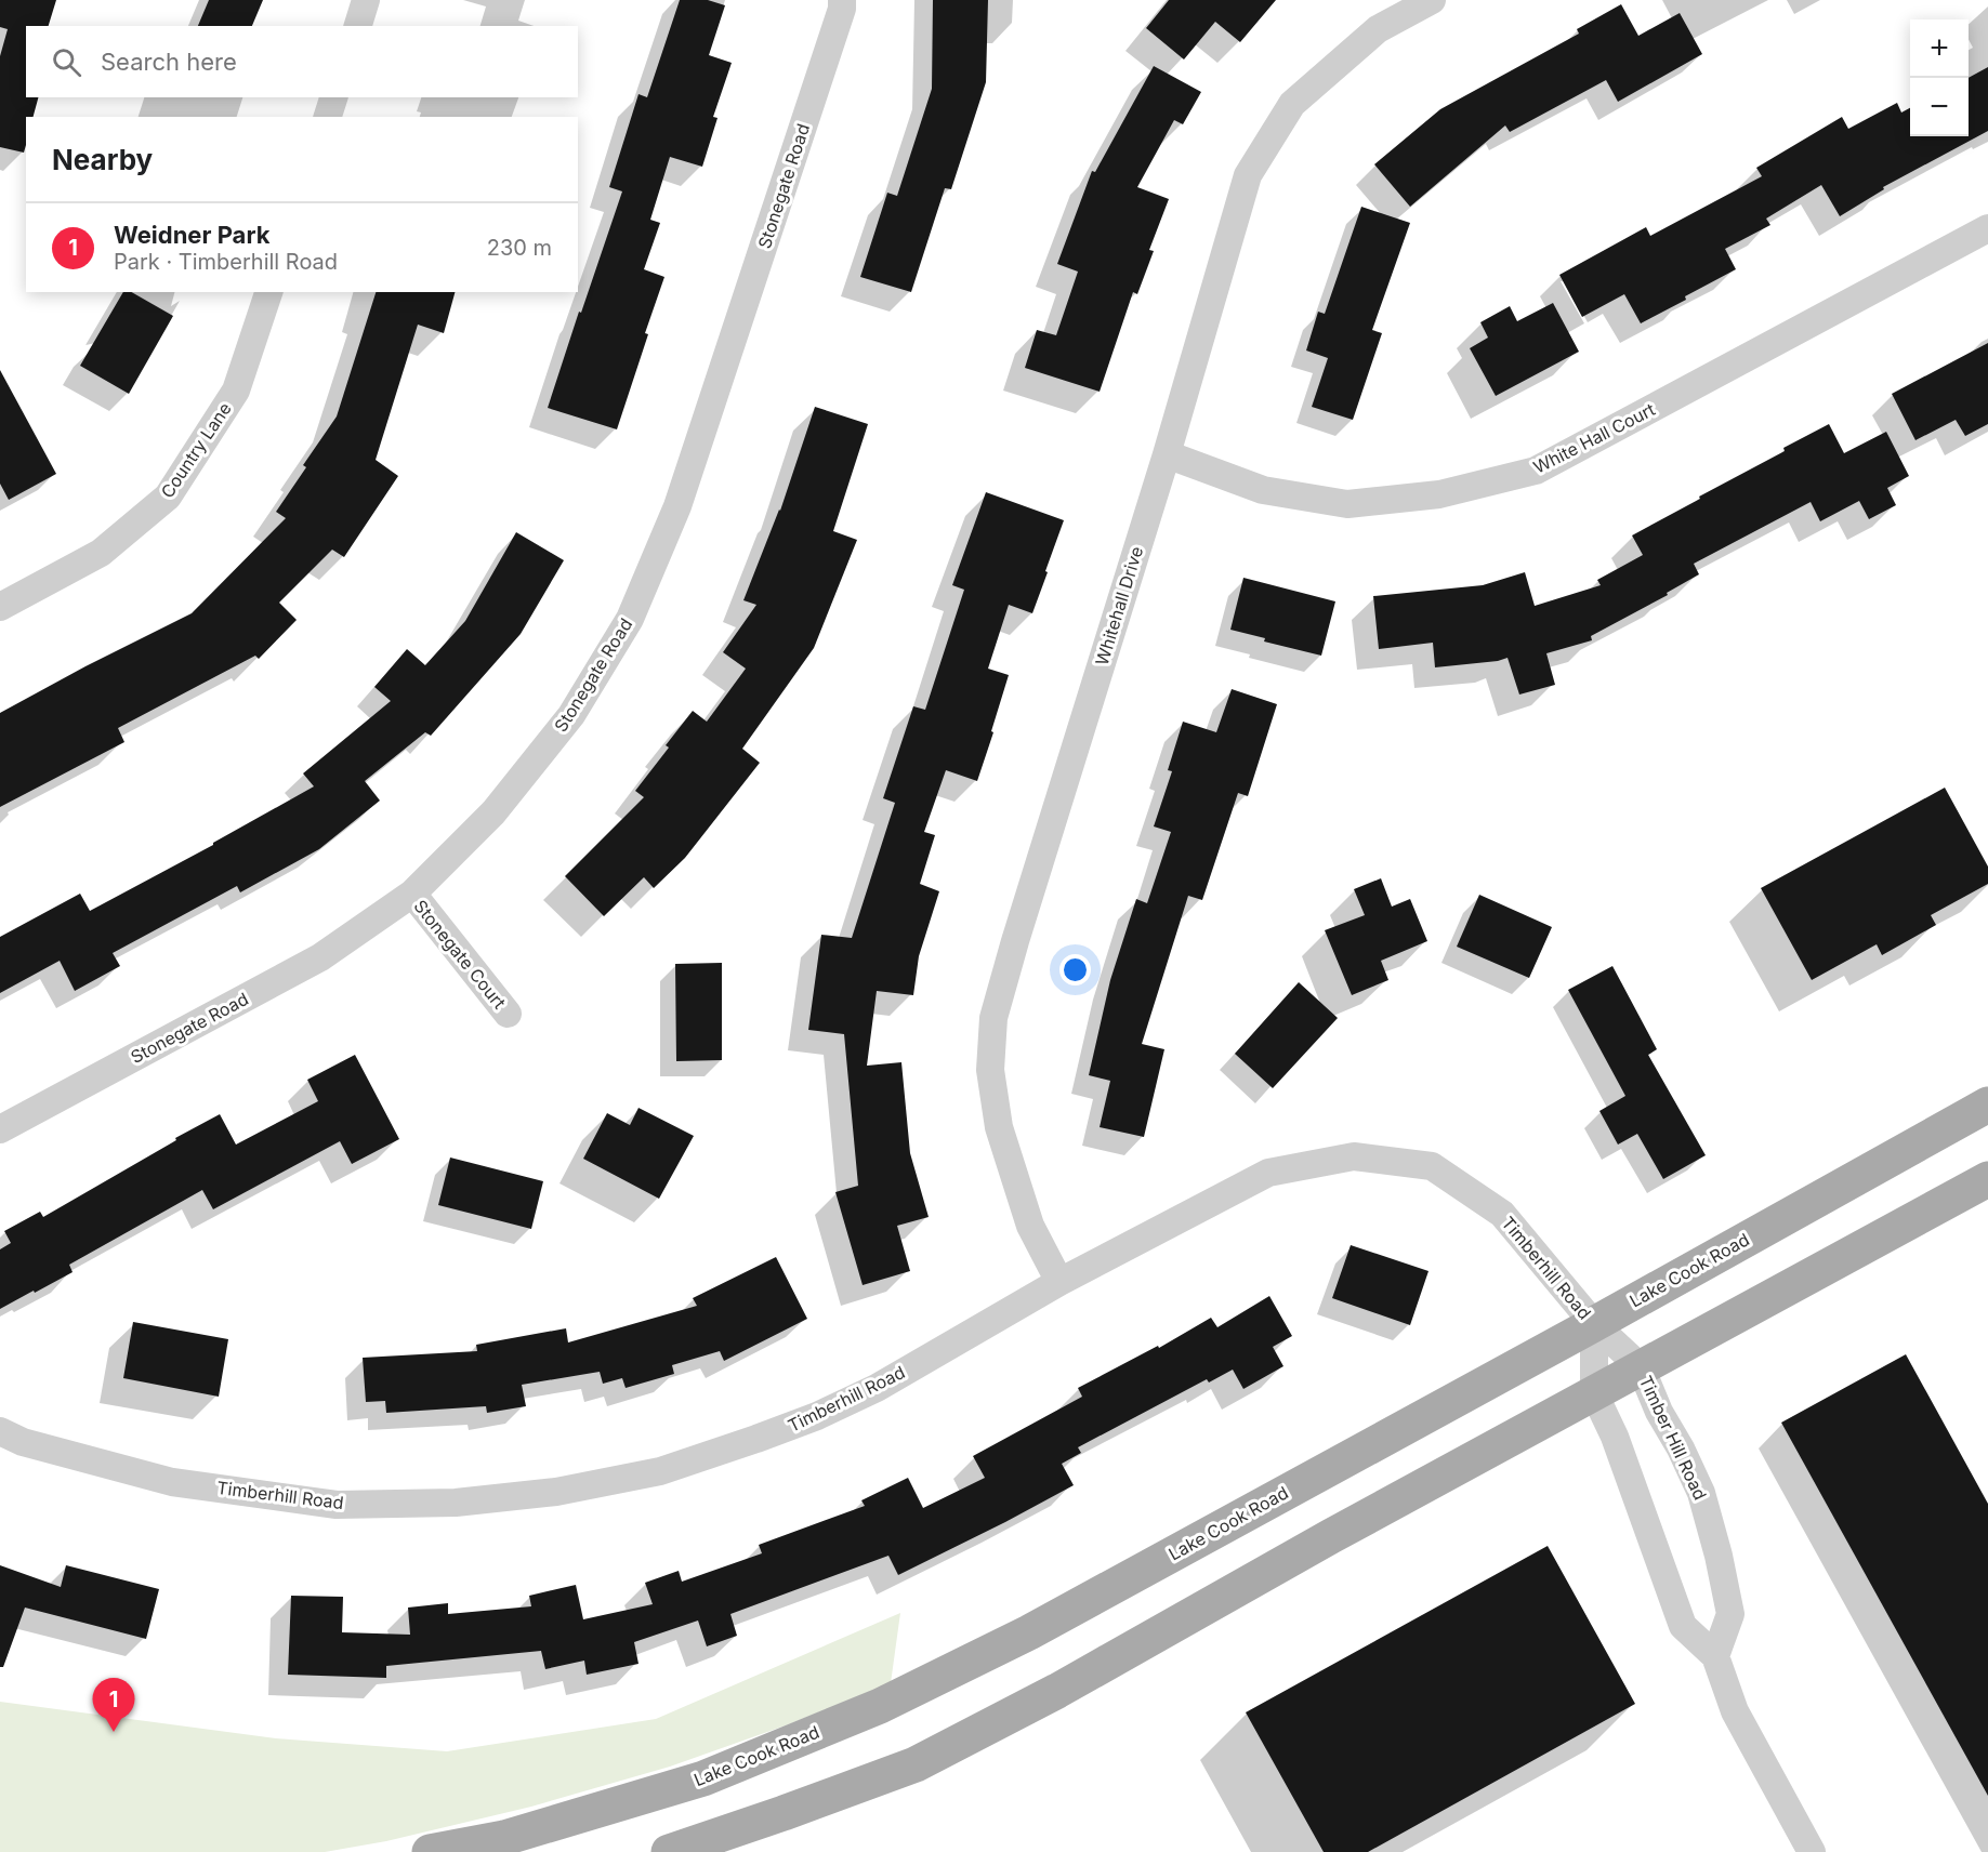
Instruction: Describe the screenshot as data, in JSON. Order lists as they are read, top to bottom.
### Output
{
  "streets": {
    "main road": ["Lake Cook Road"],
    "street": [
      "Stonegate Road",
      "White Hall Court",
      "Country Lane",
      "Whitehall Drive",
      "Stonegate Court",
      "Timberhill Road",
      "Timber Hill Road"
    ]
  },
  "crossings": [
    ["Stonegate Road", "Stonegate Court"],
    ["White Hall Court", "Whitehall Drive"],
    ["Whitehall Drive", "Timberhill Road"],
    ["Timberhill Road", "Lake Cook Road"],
    ["Timberhill Road", "Timber Hill Road"],
    ["Lake Cook Road", "Timber Hill Road"]
  ],
  "page": {
    "map_buttons": ["+", "−"],
    "search": "Search here",
    "heading": "Nearby",
    "list": [
      {
        "mark": "1",
        "name": "Weidner Park",
        "note": "Park · Timberhill Road",
        "value": "230 m"
      }
    ],
    "pins": "1"
  }
}
